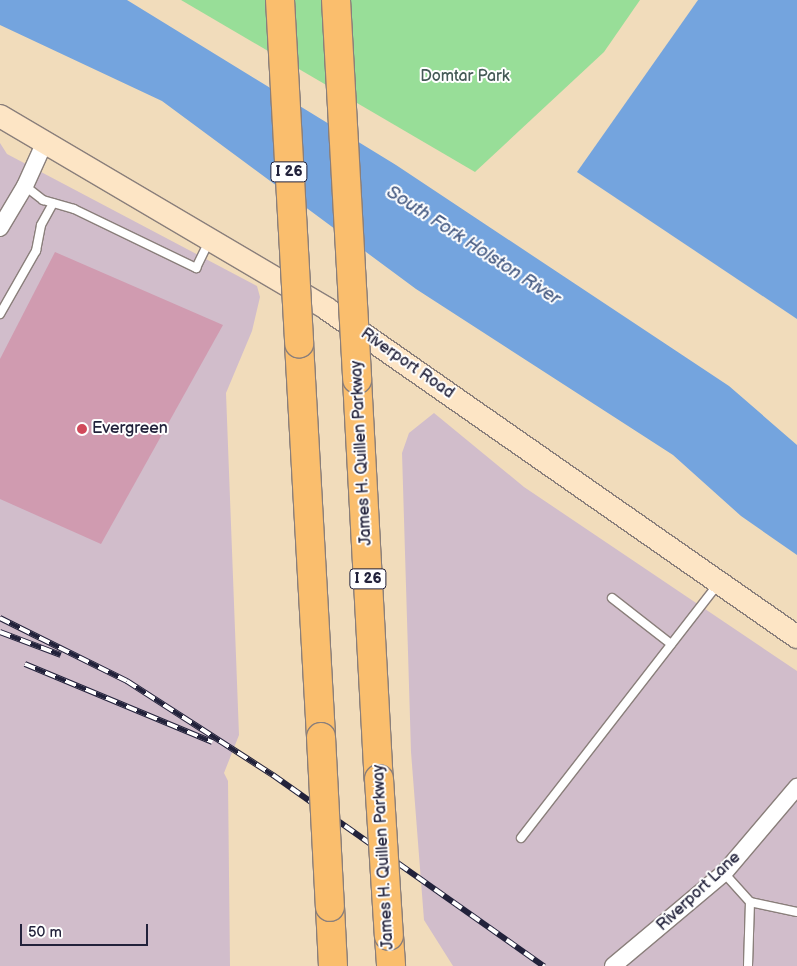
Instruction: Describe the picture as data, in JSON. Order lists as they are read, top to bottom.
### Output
{
  "streets": {
    "highway": ["I 26", "James H. Quillen Parkway"],
    "main road": ["Riverport Road"],
    "street": ["Riverport Lane"]
  },
  "water": ["South Fork Holston River"],
  "parks": ["Domtar Park"],
  "places": ["Evergreen"],
  "scale_bar": "50 m"
}
